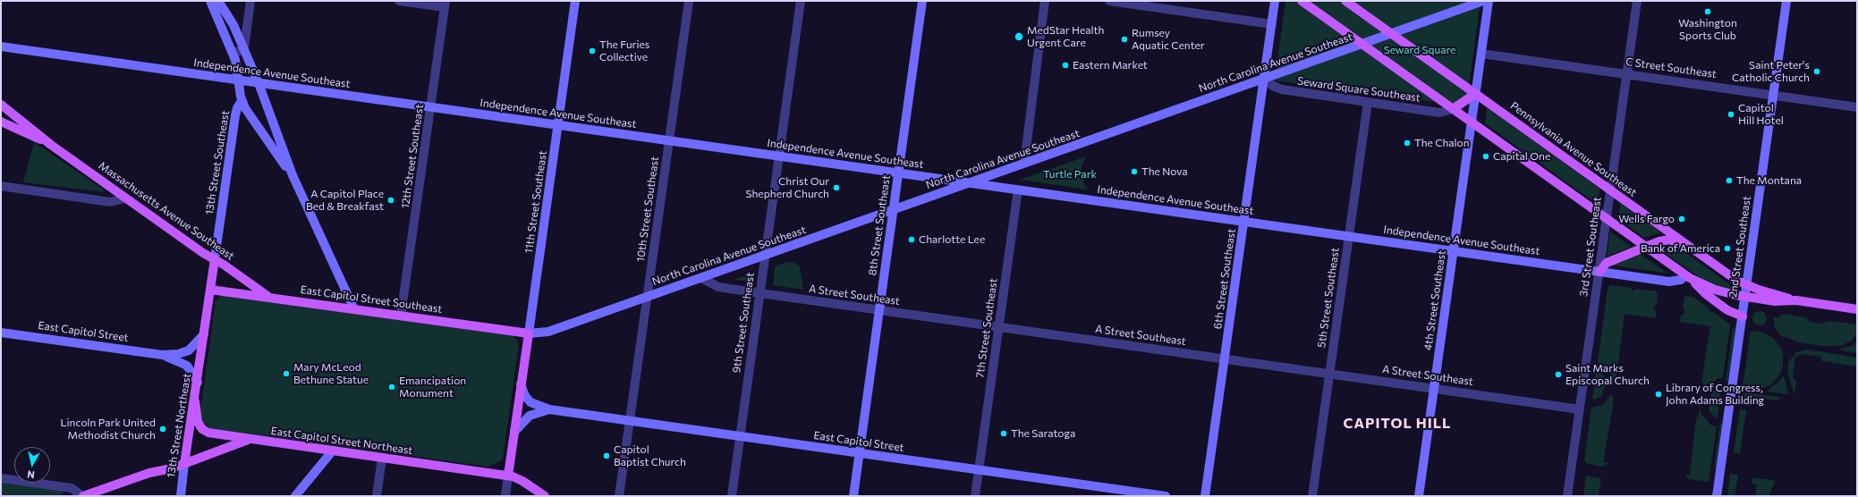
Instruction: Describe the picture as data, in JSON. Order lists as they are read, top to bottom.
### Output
{
  "streets": {
    "main road": [
      "North Carolina Avenue Southeast",
      "Independence Avenue Southeast",
      "Pennsylvania Avenue Southeast",
      "13th Street Southeast",
      "11th Street Southeast",
      "Massachusetts Avenue Southeast",
      "8th Street Southeast",
      "2nd Street Southeast",
      "6th Street Southeast",
      "East Capitol Street Southeast",
      "4th Street Southeast",
      "East Capitol Street",
      "13th Street Northeast",
      "East Capitol Street Northeast"
    ],
    "street": [
      "C Street Southeast",
      "Seward Square Southeast",
      "12th Street Southeast",
      "10th Street Southeast",
      "3rd Street Southeast",
      "A Street Southeast",
      "5th Street Southeast",
      "9th Street Southeast",
      "7th Street Southeast"
    ]
  },
  "crossings": [
    ["North Carolina Avenue Southeast", "Independence Avenue Southeast"],
    ["North Carolina Avenue Southeast", "Seward Square Southeast"],
    ["North Carolina Avenue Southeast", "Pennsylvania Avenue Southeast"],
    ["North Carolina Avenue Southeast", "11th Street Southeast"],
    ["North Carolina Avenue Southeast", "10th Street Southeast"],
    ["North Carolina Avenue Southeast", "8th Street Southeast"],
    ["North Carolina Avenue Southeast", "6th Street Southeast"],
    ["North Carolina Avenue Southeast", "A Street Southeast"],
    ["North Carolina Avenue Southeast", "East Capitol Street Southeast"],
    ["North Carolina Avenue Southeast", "9th Street Southeast"],
    ["C Street Southeast", "3rd Street Southeast"],
    ["C Street Southeast", "2nd Street Southeast"],
    ["C Street Southeast", "4th Street Southeast"],
    ["Independence Avenue Southeast", "12th Street Southeast"],
    ["Independence Avenue Southeast", "11th Street Southeast"],
    ["Independence Avenue Southeast", "10th Street Southeast"],
    ["Independence Avenue Southeast", "8th Street Southeast"],
    ["Independence Avenue Southeast", "3rd Street Southeast"],
    ["Independence Avenue Southeast", "6th Street Southeast"],
    ["Independence Avenue Southeast", "5th Street Southeast"],
    ["Independence Avenue Southeast", "4th Street Southeast"],
    ["Independence Avenue Southeast", "9th Street Southeast"],
    ["Independence Avenue Southeast", "7th Street Southeast"],
    ["Seward Square Southeast", "6th Street Southeast"],
    ["Seward Square Southeast", "5th Street Southeast"],
    ["Pennsylvania Avenue Southeast", "3rd Street Southeast"],
    ["Pennsylvania Avenue Southeast", "2nd Street Southeast"],
    ["Pennsylvania Avenue Southeast", "4th Street Southeast"],
    ["12th Street Southeast", "East Capitol Street Southeast"],
    ["13th Street Southeast", "Massachusetts Avenue Southeast"],
    ["13th Street Southeast", "East Capitol Street Southeast"],
    ["13th Street Southeast", "13th Street Northeast"],
    ["11th Street Southeast", "East Capitol Street Southeast"],
    ["11th Street Southeast", "East Capitol Street Northeast"],
    ["10th Street Southeast", "East Capitol Street"],
    ["Massachusetts Avenue Southeast", "East Capitol Street Southeast"],
    ["8th Street Southeast", "A Street Southeast"],
    ["8th Street Southeast", "East Capitol Street"],
    ["3rd Street Southeast", "A Street Southeast"],
    ["6th Street Southeast", "A Street Southeast"],
    ["A Street Southeast", "5th Street Southeast"],
    ["A Street Southeast", "4th Street Southeast"],
    ["A Street Southeast", "9th Street Southeast"],
    ["A Street Southeast", "7th Street Southeast"],
    ["9th Street Southeast", "East Capitol Street"],
    ["7th Street Southeast", "East Capitol Street"],
    ["13th Street Northeast", "East Capitol Street Northeast"]
  ],
  "districts": ["CAPITOL HILL"],
  "parks": ["Seward Square", "Turtle Park"],
  "places": [
    "Washington Sports Club",
    "MedStar Health Urgent Care",
    "Rumsey Aquatic Center",
    "The Furies Collective",
    "Eastern Market",
    "Saint Peter's Catholic Church",
    "Capitol Hill Hotel",
    "The Chalon",
    "Capital One",
    "The Nova",
    "The Montana",
    "Christ Our Shepherd Church",
    "A Capitol Place Bed & Breakfast",
    "Wells Fargo",
    "Charlotte Lee",
    "Bank of America",
    "Mary McLeod Bethune Statue",
    "Saint Marks Episcopal Church",
    "Emancipation Monument",
    "Library of Congress, John Adams Building",
    "Lincoln Park United Methodist Church",
    "The Saratoga",
    "Capitol Baptist Church"
  ],
  "north": "bottom"
}
